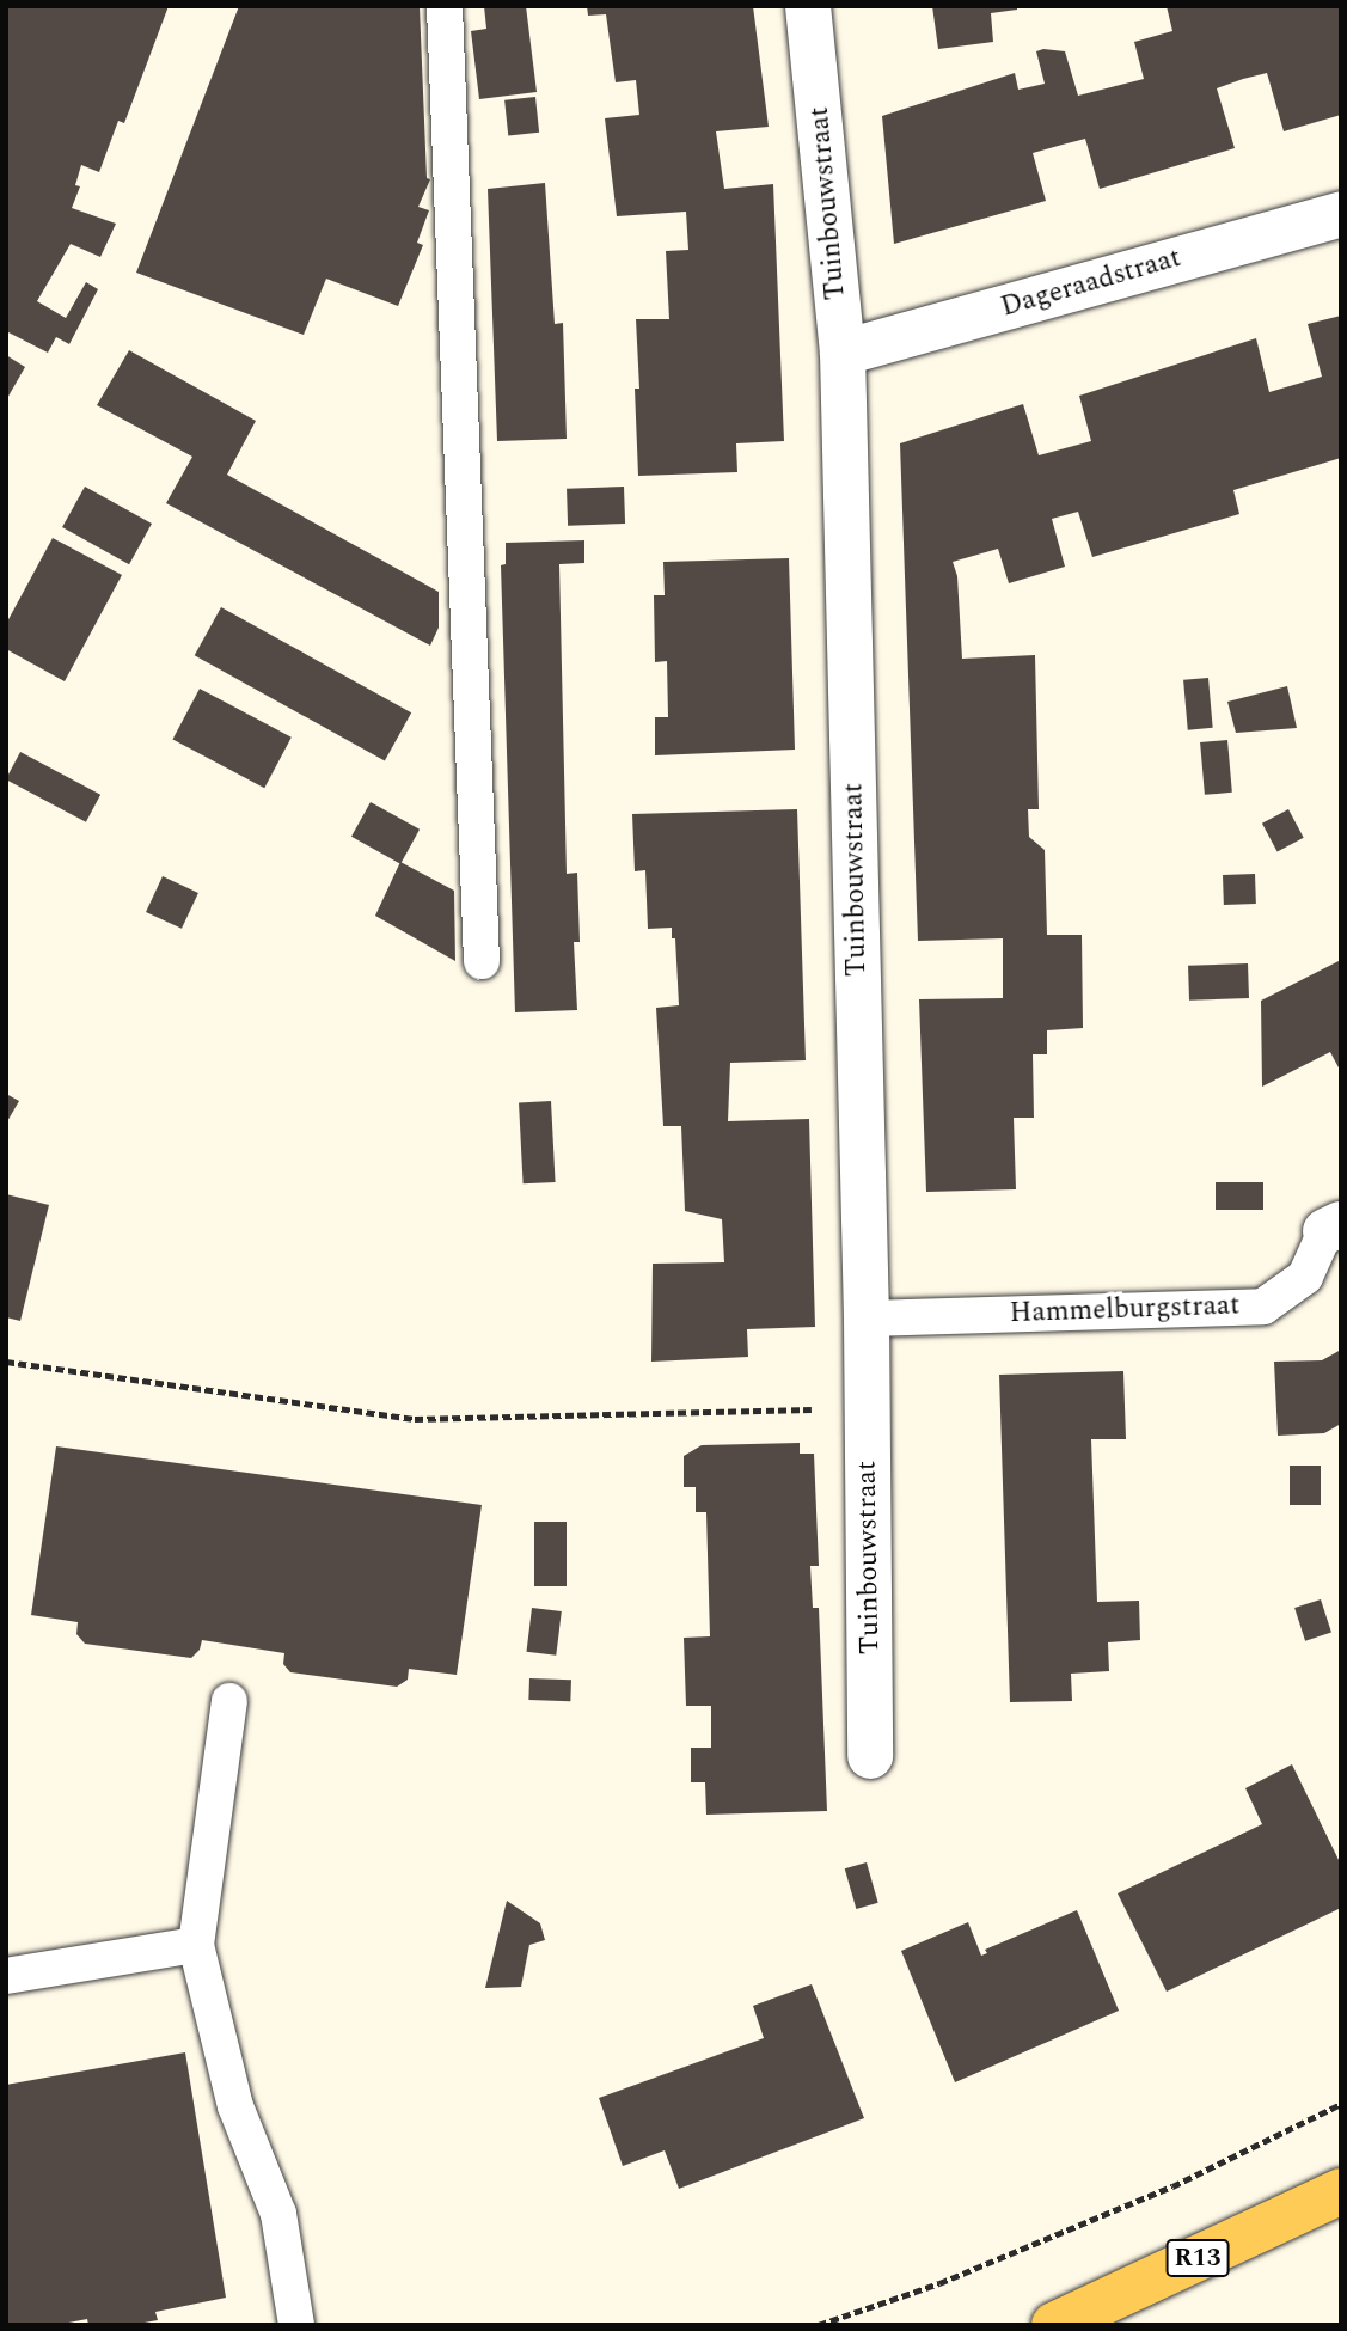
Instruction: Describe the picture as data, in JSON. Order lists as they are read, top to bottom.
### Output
{
  "streets": {
    "main road": ["R13"],
    "street": ["Tuinbouwstraat", "Dageraadstraat"],
    "lane": ["Hammelburgstraat"]
  },
  "crossings": [
    ["Tuinbouwstraat", "Dageraadstraat"],
    ["Tuinbouwstraat", "Hammelburgstraat"]
  ]
}
